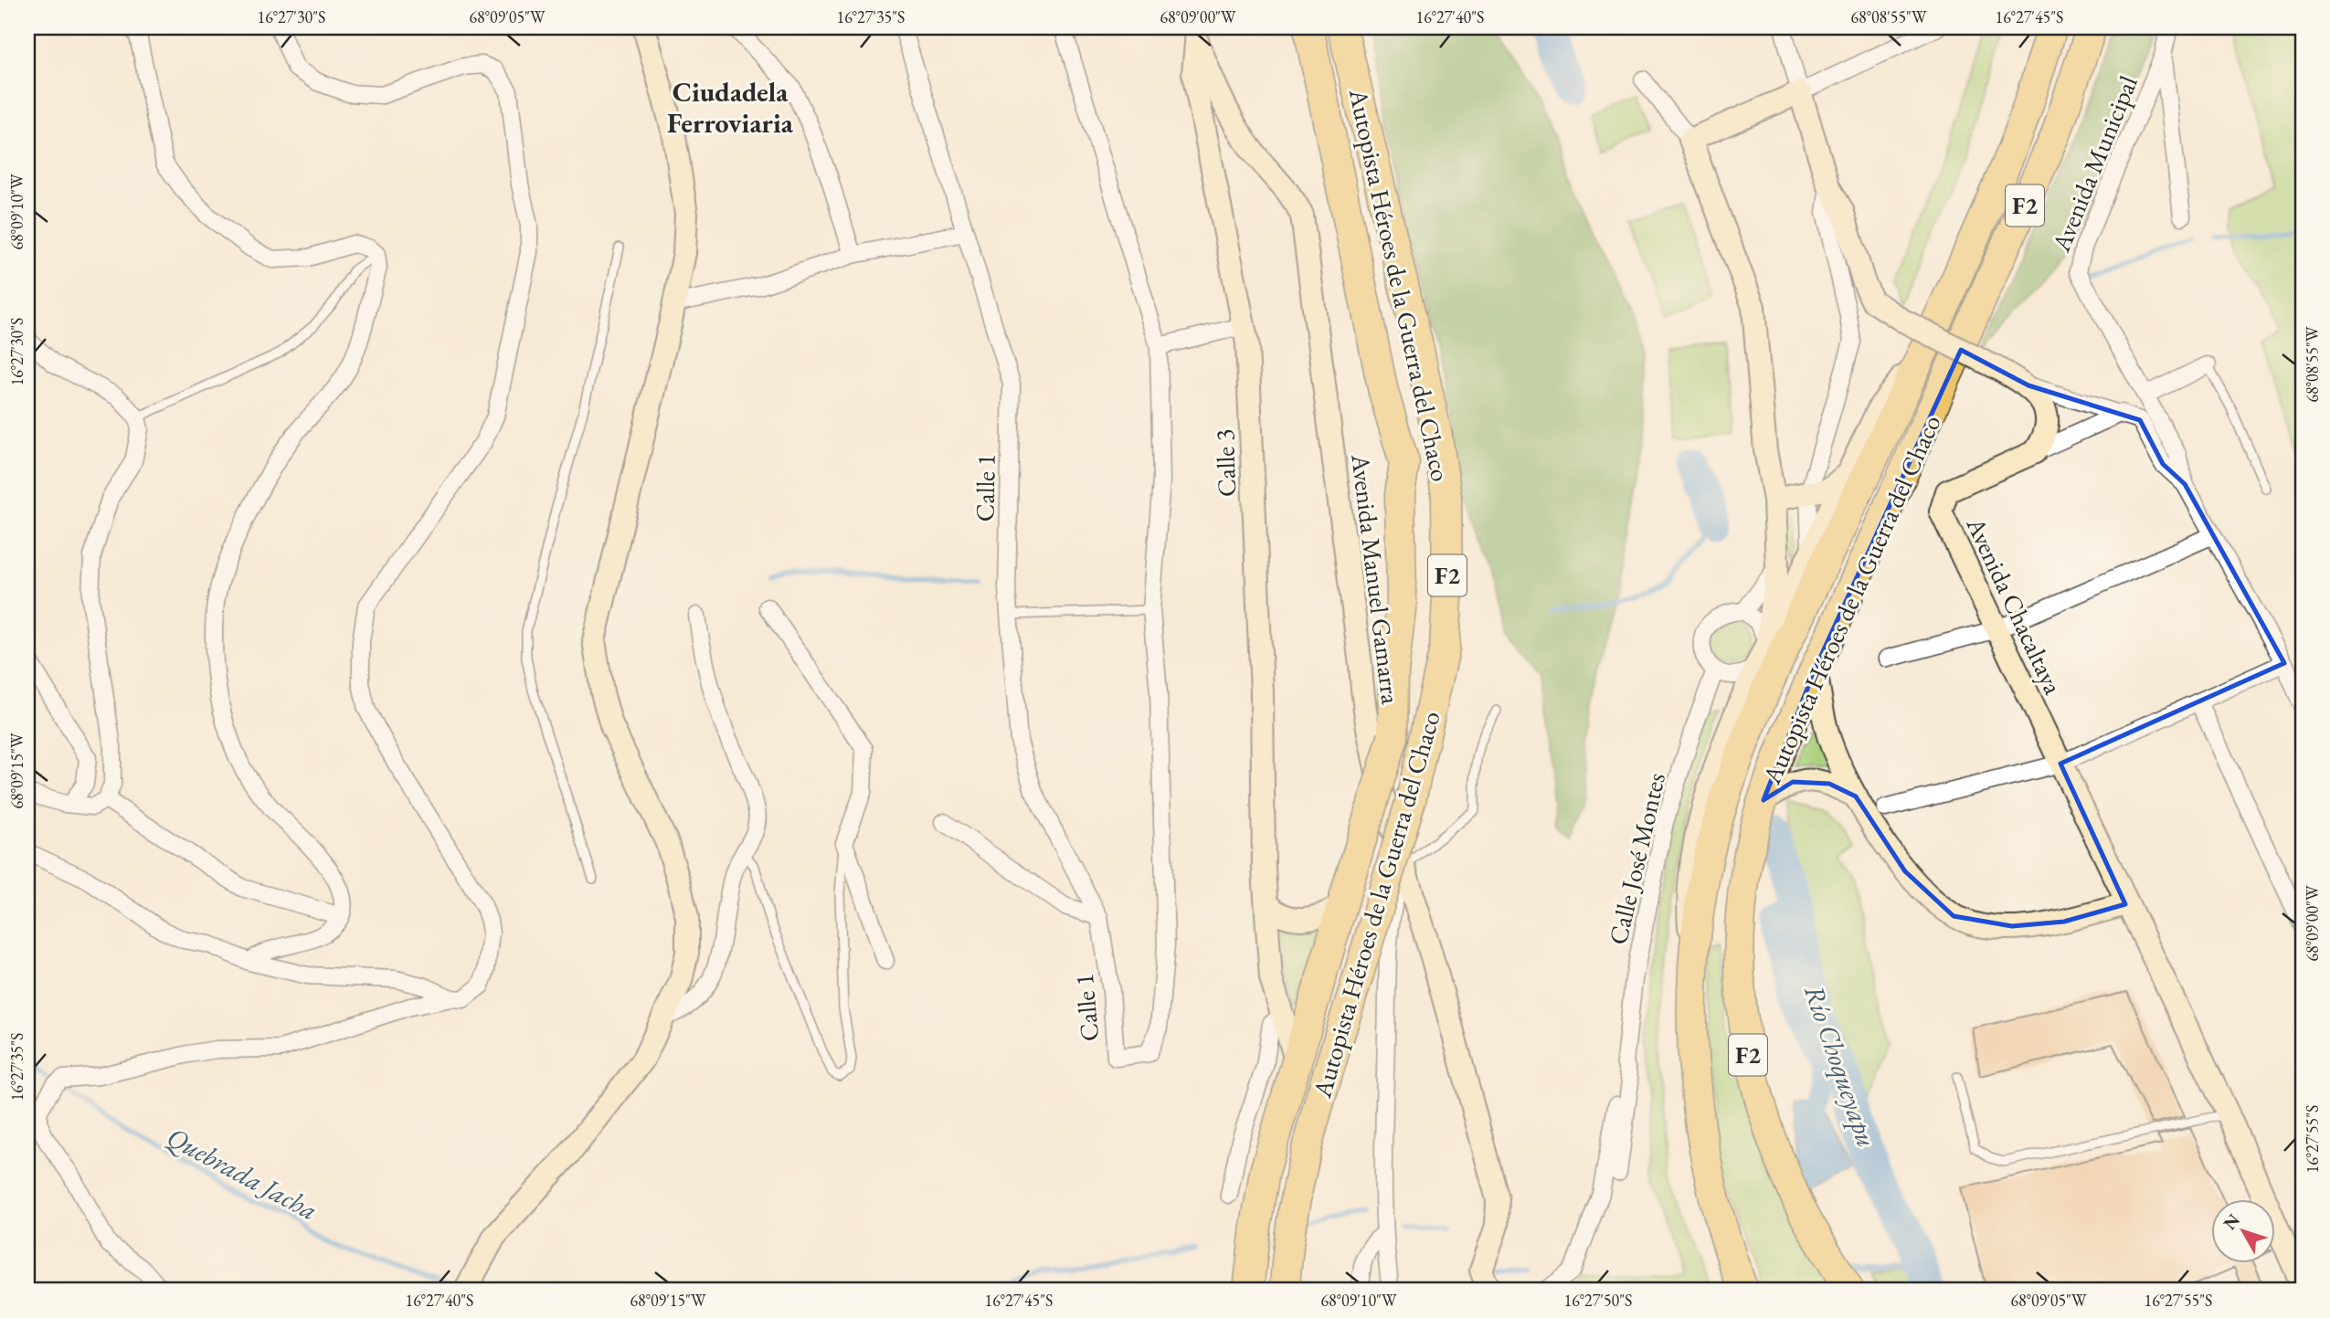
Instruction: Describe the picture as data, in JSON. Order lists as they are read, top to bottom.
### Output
{
  "streets": {
    "highway": ["F2", "Autopista Héroes de la Guerra del Chaco"],
    "street": [
      "Avenida Municipal",
      "Calle 3",
      "Calle 1",
      "Avenida Manuel Gamarra",
      "Avenida Chacaltaya",
      "Calle José Montes"
    ]
  },
  "crossings": [
    ["Autopista Héroes de la Guerra del Chaco", "Calle 3"],
    ["Calle 3", "Avenida Manuel Gamarra"]
  ],
  "districts": ["Ciudadela Ferroviaria"],
  "water": ["Río Choqueyapu", "Quebrada Jacha"],
  "north": "top left",
  "coordinates": [
    "16°27'30\"S",
    "68°09'05\"W",
    "16°27'35\"S",
    "68°09'00\"W",
    "16°27'40\"S",
    "68°08'55\"W",
    "16°27'45\"S",
    "68°09'10\"W",
    "68°09'15\"W",
    "16°27'55\"S",
    "16°27'50\"S"
  ]
}
